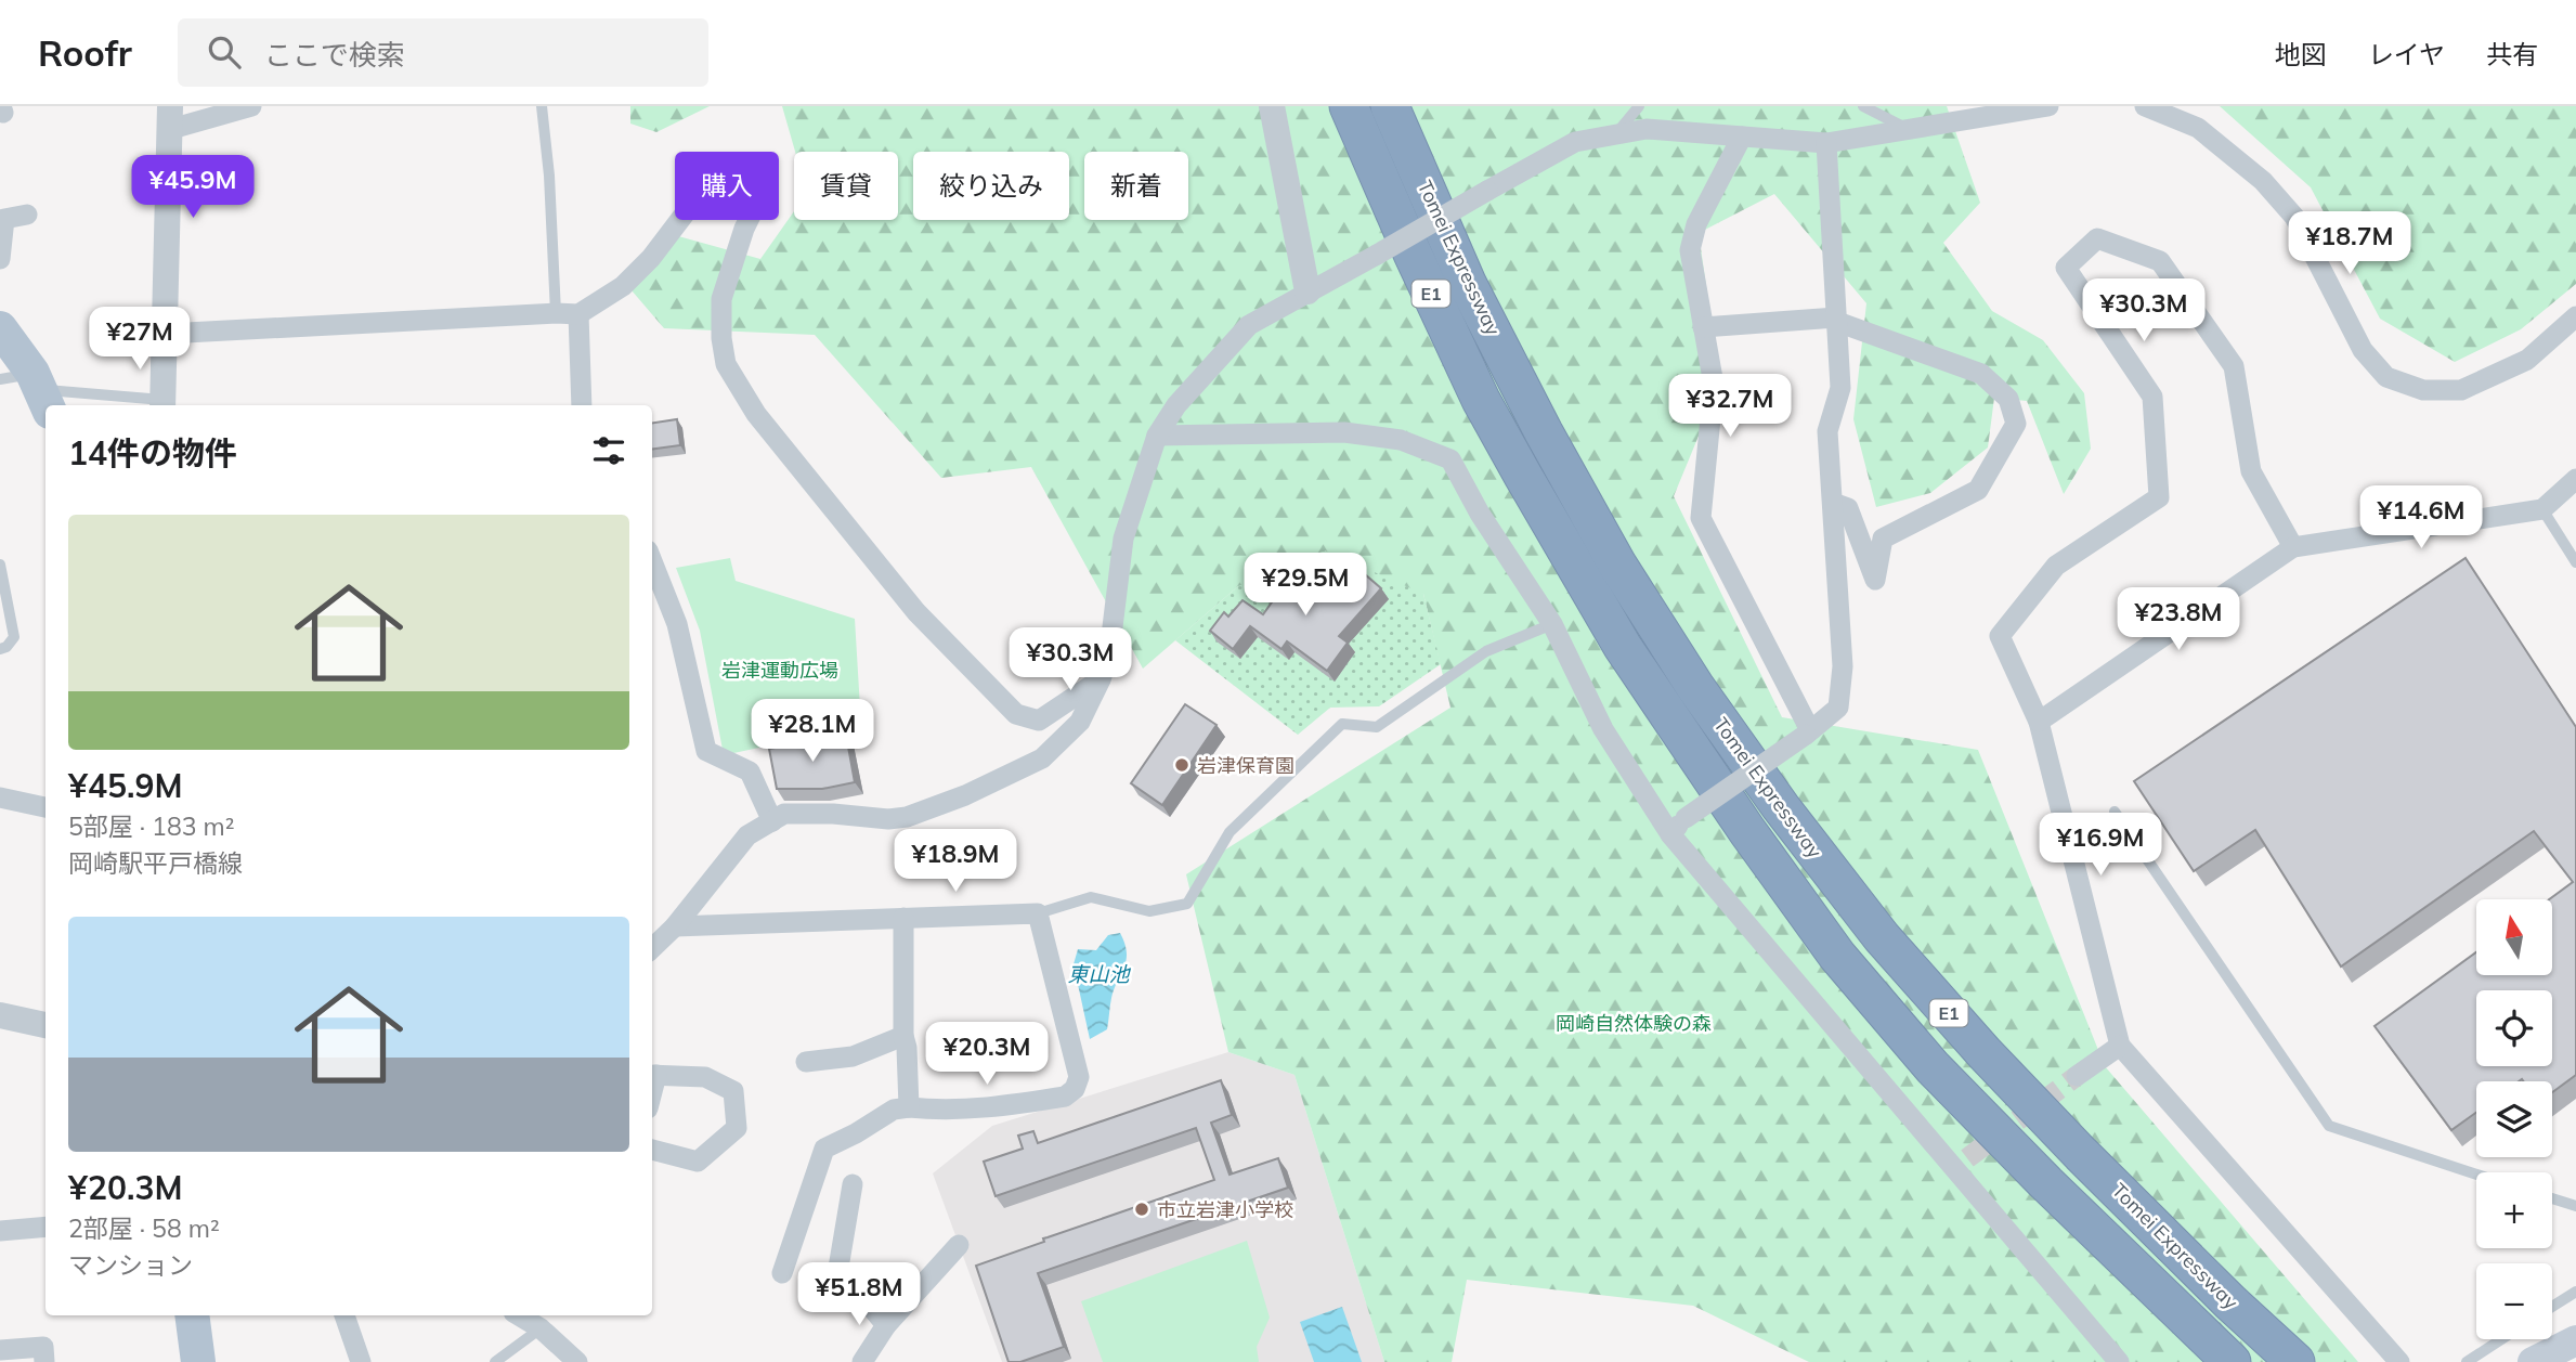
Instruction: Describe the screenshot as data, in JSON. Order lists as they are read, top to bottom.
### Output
{
  "streets": {
    "highway": ["Tomei Expressway", "E1"]
  },
  "water": ["東山池"],
  "parks": ["岩津運動広場", "岡崎自然体験の森"],
  "places": ["岩津保育園", "市立岩津小学校"],
  "north": "top",
  "page": {
    "header": "Roofr",
    "search": "ここで検索",
    "nav": ["地図", "レイヤ", "共有"],
    "chip": [
      "購入",
      "賃貸",
      "絞り込み",
      "新着"
    ],
    "price": [
      "¥45.9M",
      "¥18.7M",
      "¥30.3M",
      "¥27M",
      "¥32.7M",
      "¥14.6M",
      "¥29.5M",
      "¥23.8M",
      "¥30.3M",
      "¥28.1M",
      "¥16.9M",
      "¥18.9M",
      "¥20.3M",
      "¥51.8M"
    ],
    "heading": "14件の物件",
    "list": [
      {
        "name": "¥45.9M",
        "note": "5部屋 · 183 m² · 岡崎駅平戸橋線"
      },
      {
        "name": "¥20.3M",
        "note": "2部屋 · 58 m² · マンション"
      }
    ],
    "map_buttons": ["+", "−"]
  }
}
